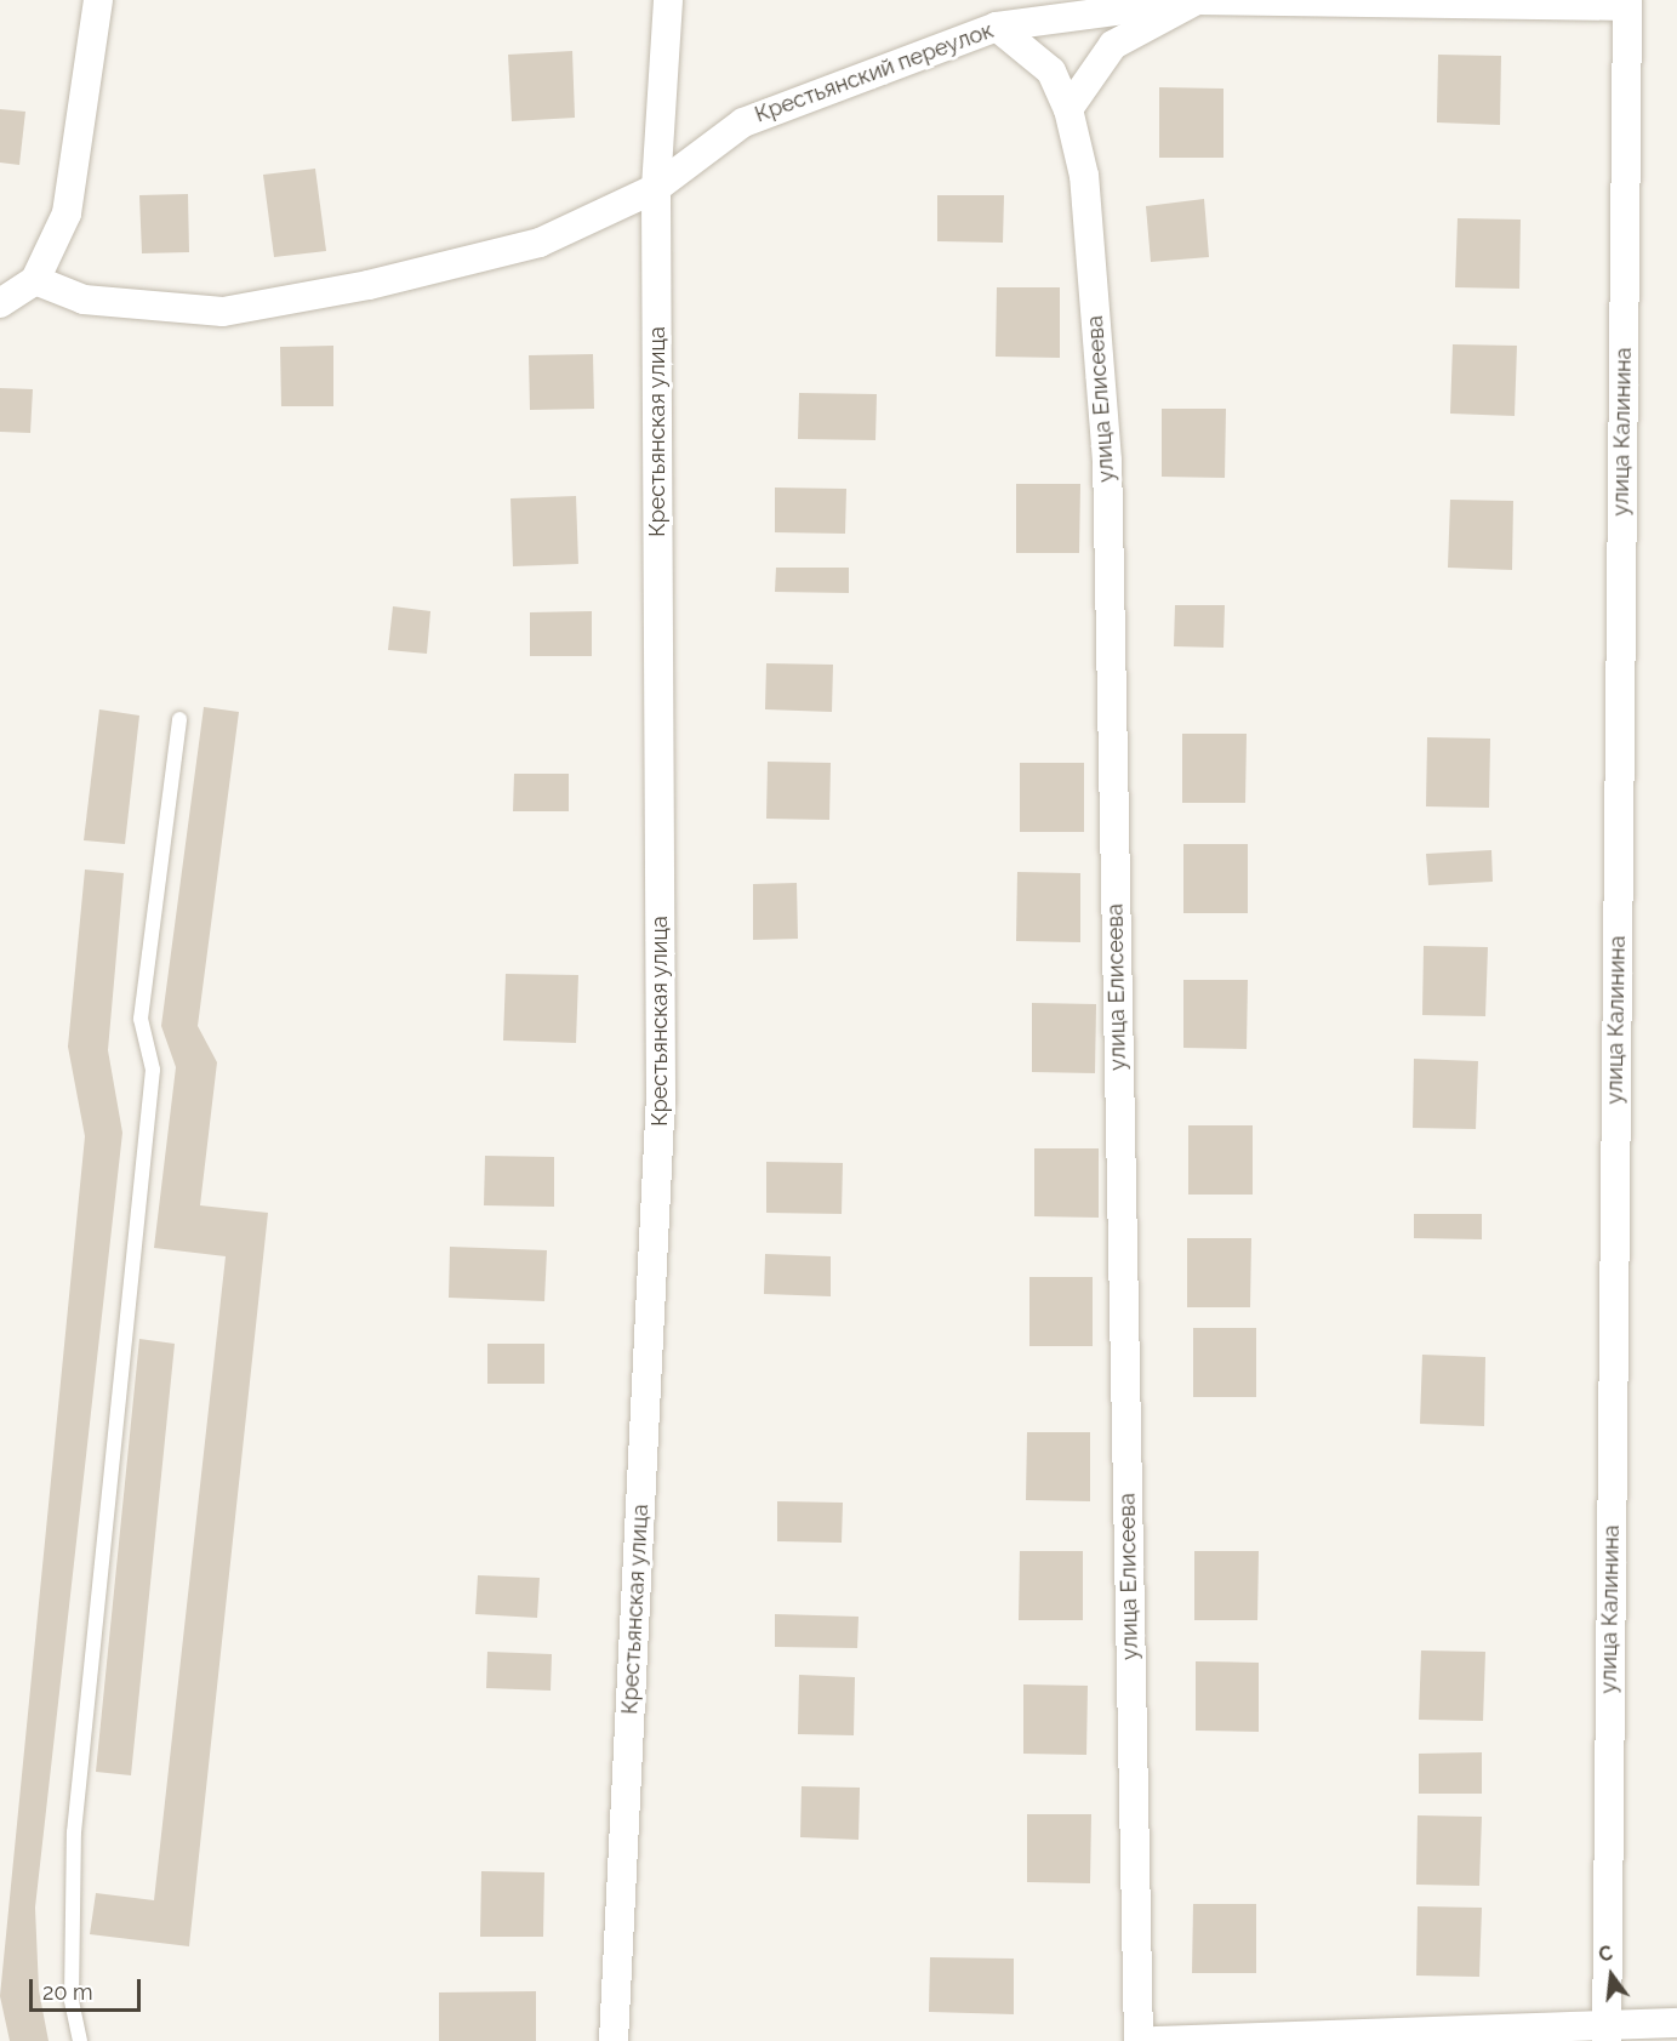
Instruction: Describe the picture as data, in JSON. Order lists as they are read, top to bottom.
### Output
{
  "streets": {
    "street": [
      "Крестьянский переулок",
      "улица Елисеева",
      "Крестьянская улица",
      "улица Калинина"
    ]
  },
  "crossings": [
    ["Крестьянский переулок", "улица Елисеева"],
    ["Крестьянский переулок", "Крестьянская улица"],
    ["Крестьянский переулок", "улица Калинина"]
  ],
  "scale_bar": "20 m",
  "north": "top"
}
